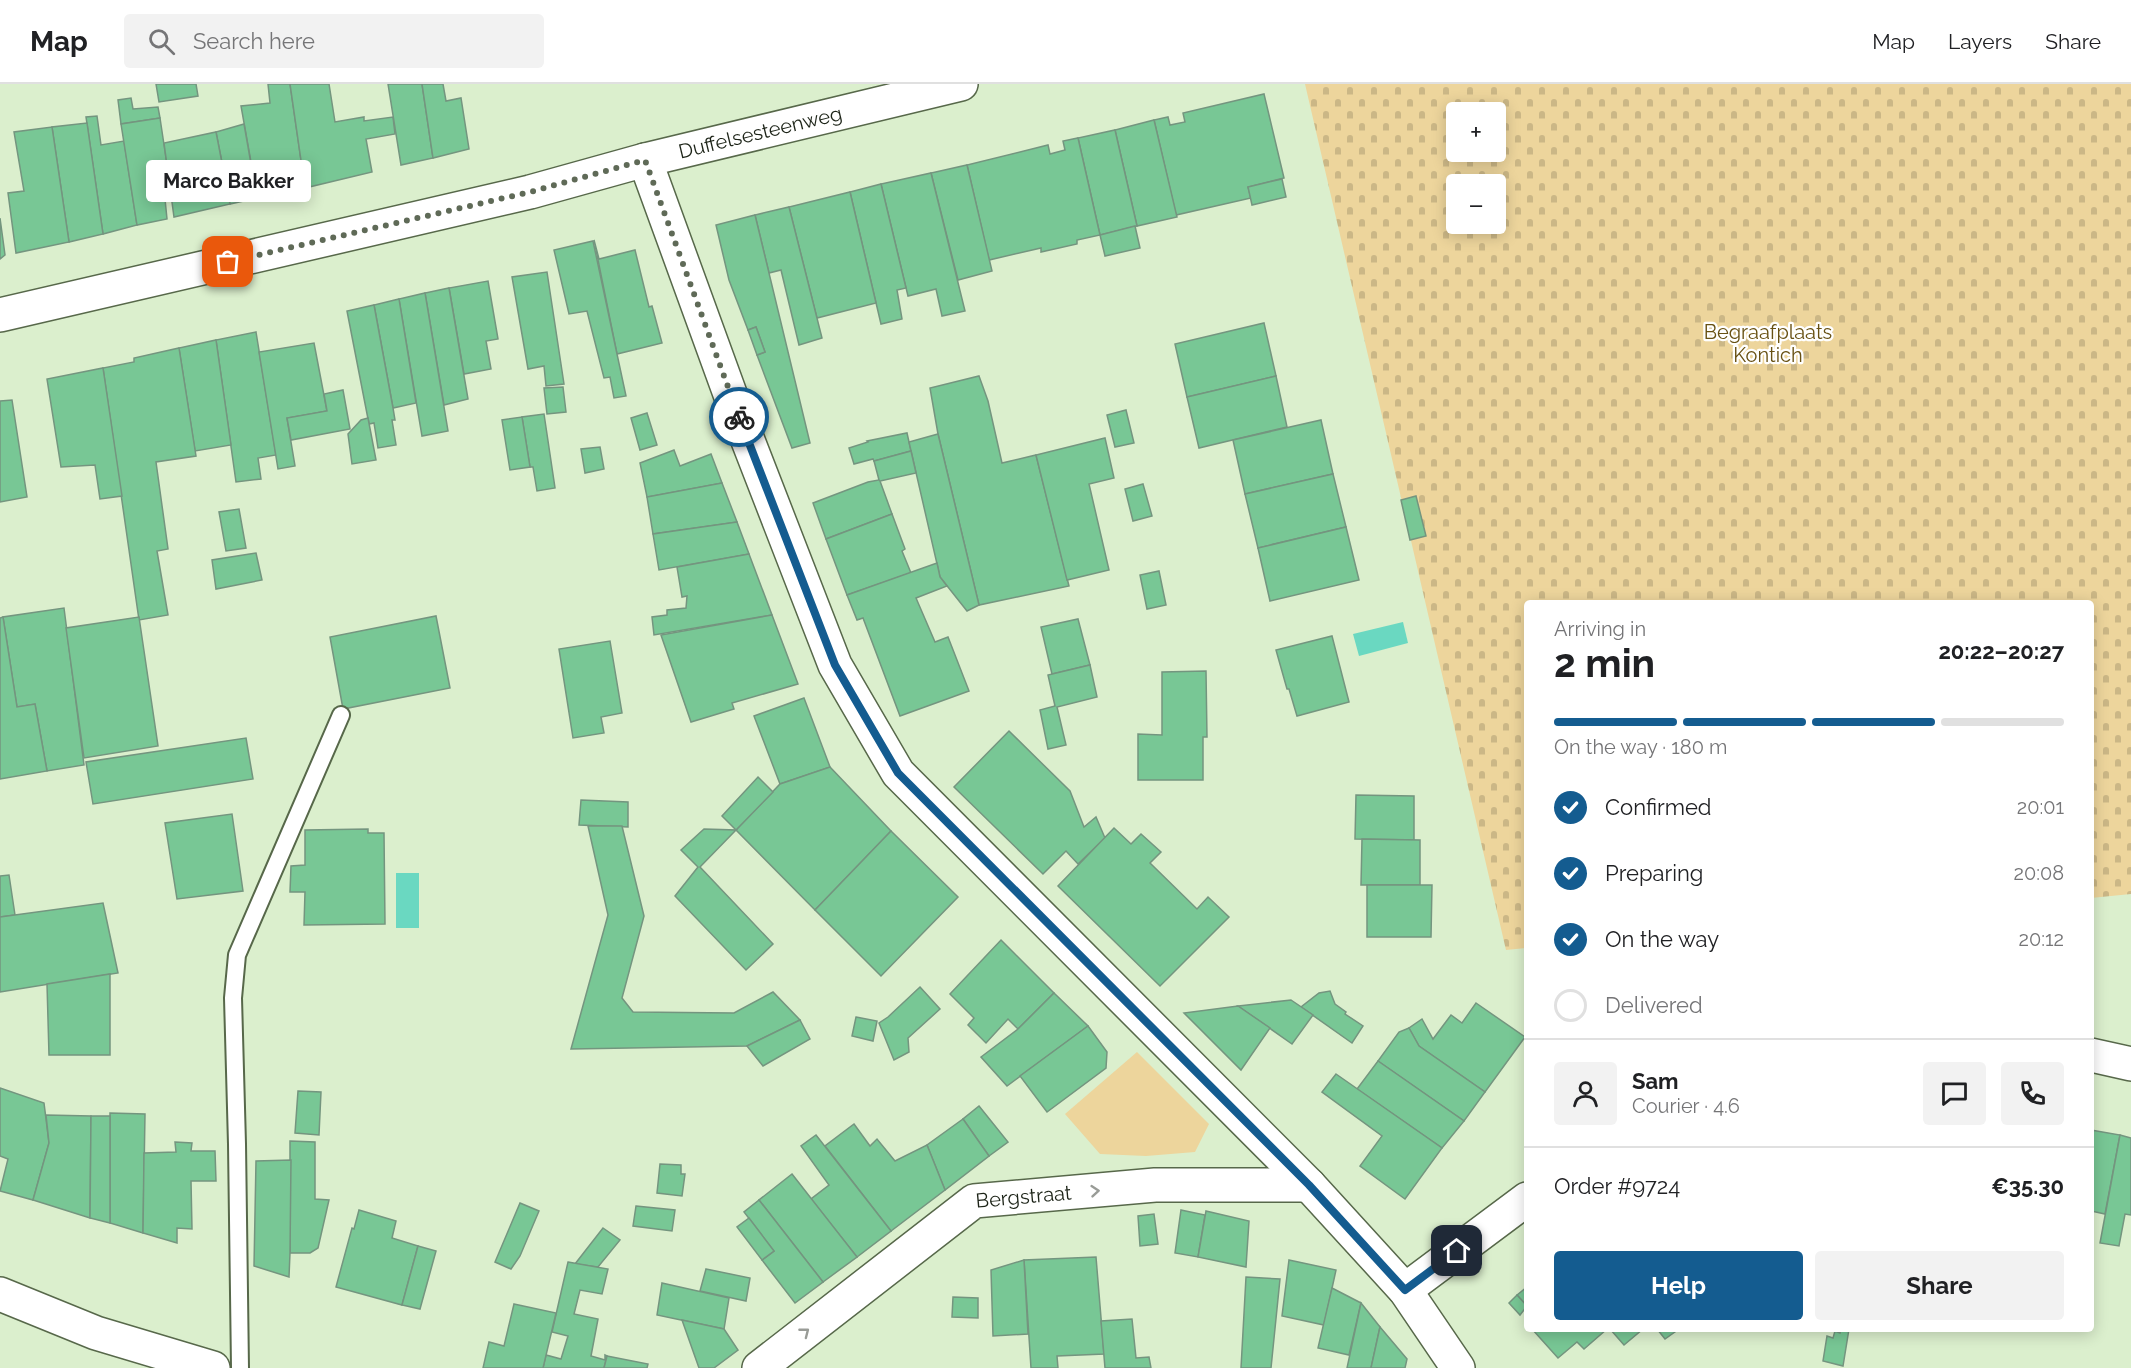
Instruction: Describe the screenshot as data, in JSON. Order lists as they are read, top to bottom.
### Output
{
  "streets": {
    "street": ["Duffelsesteenweg", "Bergstraat"]
  },
  "one_way": ["Bergstraat"],
  "parks": ["Begraafplaats Kontich"],
  "places": ["Marco Bakker"],
  "page": {
    "header": "Map",
    "search": "Search here",
    "nav": ["Map", "Layers", "Share"],
    "map_buttons": ["+", "−"],
    "bubble": "Marco Bakker",
    "heading": ["2 min", "Arriving in", "20:22–20:27"],
    "panel": [
      "Sam",
      "Courier · 4.6",
      "Order #9724",
      "€35.30"
    ],
    "bar": "On the way · 180 m",
    "list": [
      ["Confirmed", "20:01"],
      ["Preparing", "20:08"],
      ["On the way", "20:12"],
      "Delivered"
    ],
    "buttons": ["Help", "Share"]
  }
}
